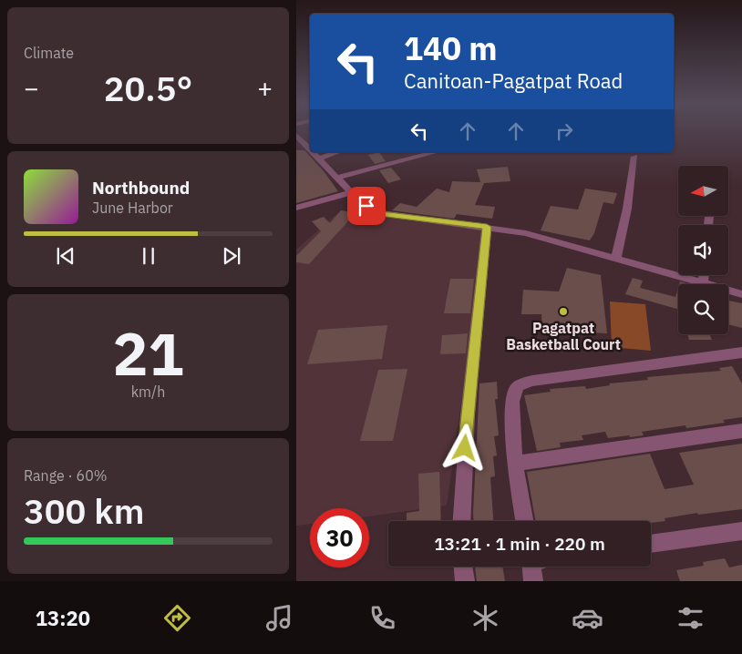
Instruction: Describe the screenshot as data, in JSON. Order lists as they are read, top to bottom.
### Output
{
  "places": ["Pagatpat Basketball Court"],
  "north": "left",
  "page": {
    "tile": [
      "Climate",
      ["21", "km/h"],
      ["Range · 60%", "300 km"]
    ],
    "turn": ["140 m", "Canitoan-Pagatpat Road"],
    "heat": ["−", "20.5°", "+"],
    "song": ["Northbound", "June Harbor"],
    "limit": "30",
    "trip": "13:21 · 1 min · 220 m",
    "tabs": "13:20"
  }
}
